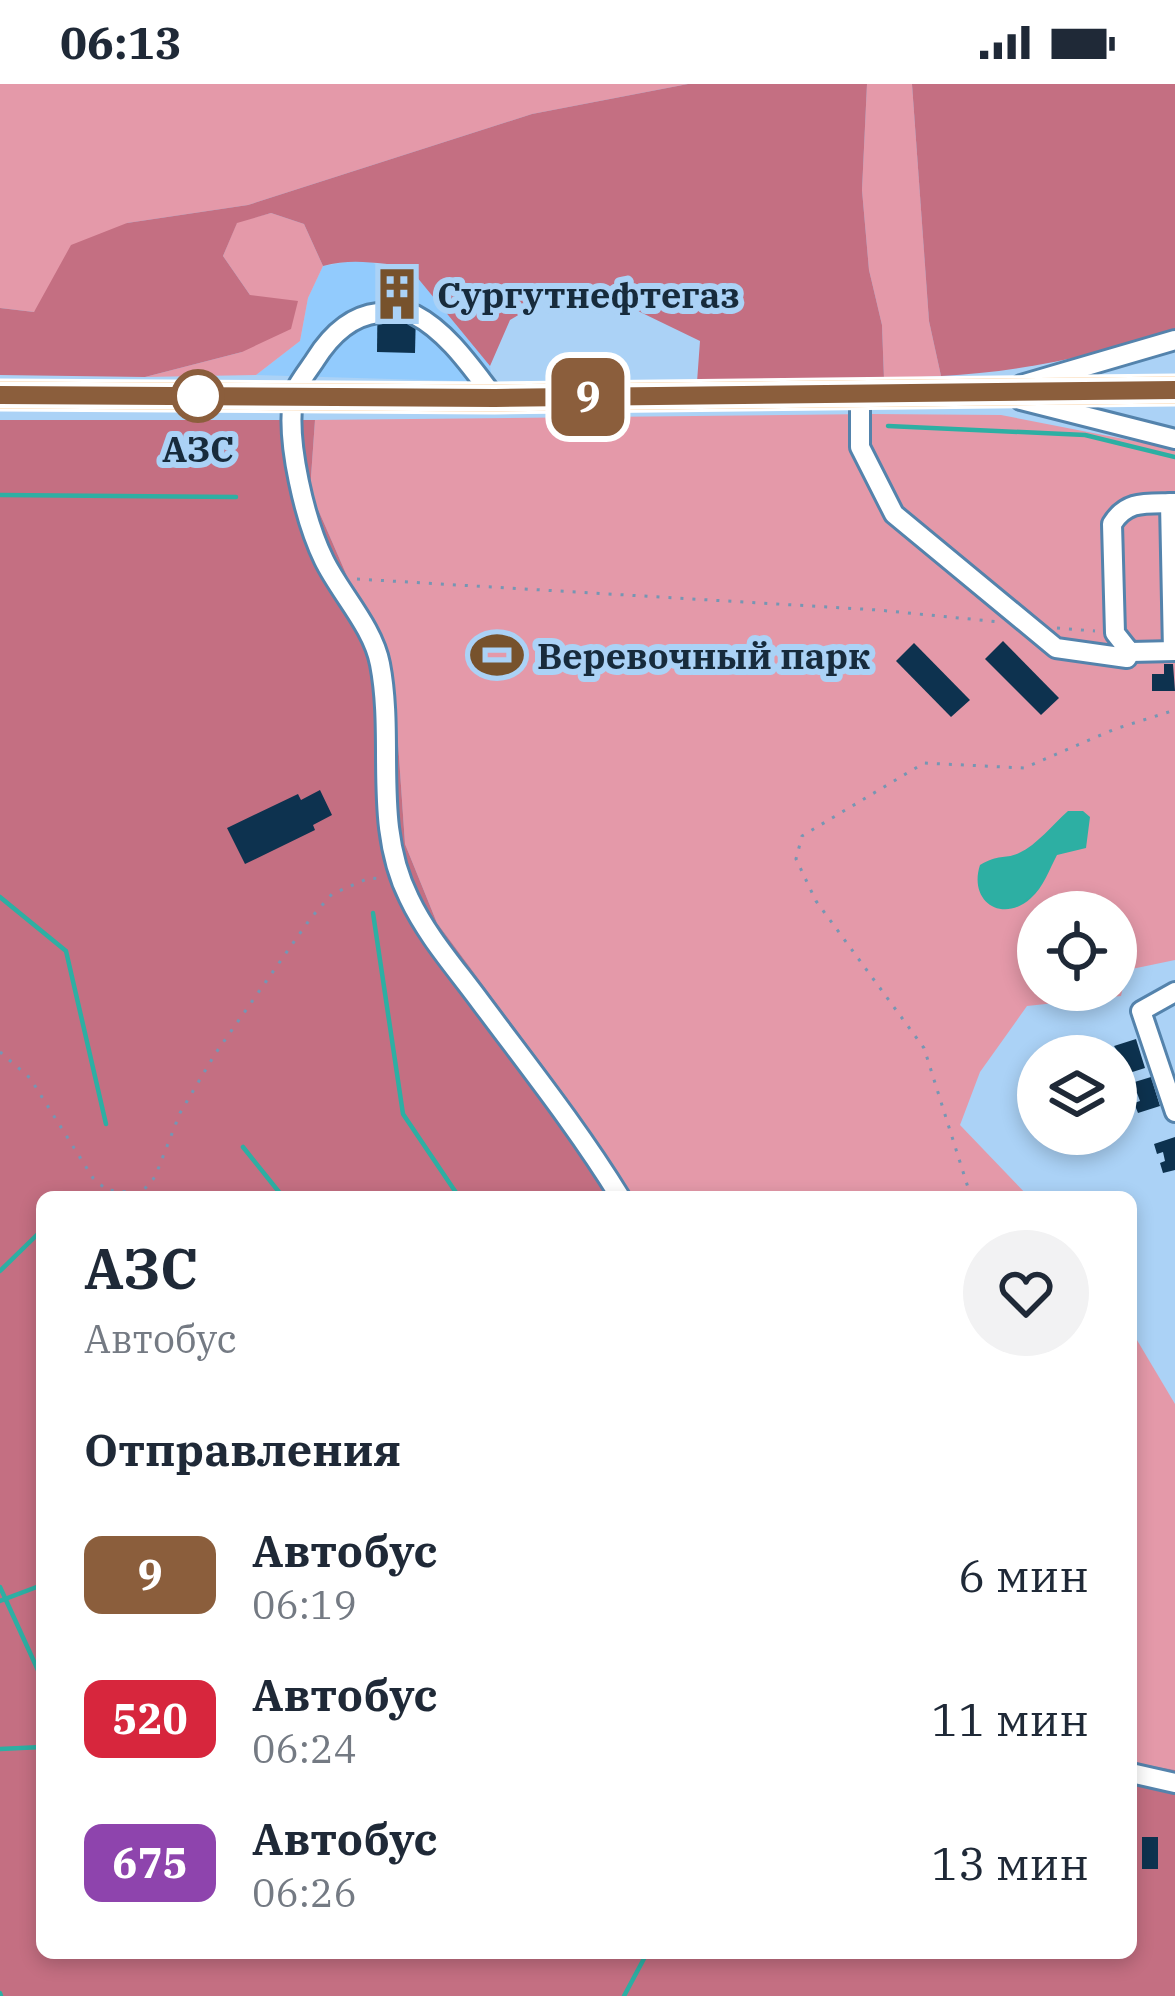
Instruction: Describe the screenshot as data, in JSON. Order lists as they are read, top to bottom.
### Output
{
  "places": {
    "building": ["Сургутнефтегаз"],
    "other": ["АЗС"],
    "sports": ["Веревочный парк"]
  },
  "lines": ["bus line 9"],
  "page": {
    "status": "06:13",
    "on_map": "9",
    "heading": [
      ["АЗС", "Автобус"],
      "Отправления"
    ],
    "list": [
      {
        "mark": "9",
        "name": "Автобус",
        "note": "06:19",
        "value": "6 мин"
      },
      {
        "mark": "520",
        "name": "Автобус",
        "note": "06:24",
        "value": "11 мин"
      },
      {
        "mark": "675",
        "name": "Автобус",
        "note": "06:26",
        "value": "13 мин"
      }
    ]
  }
}
